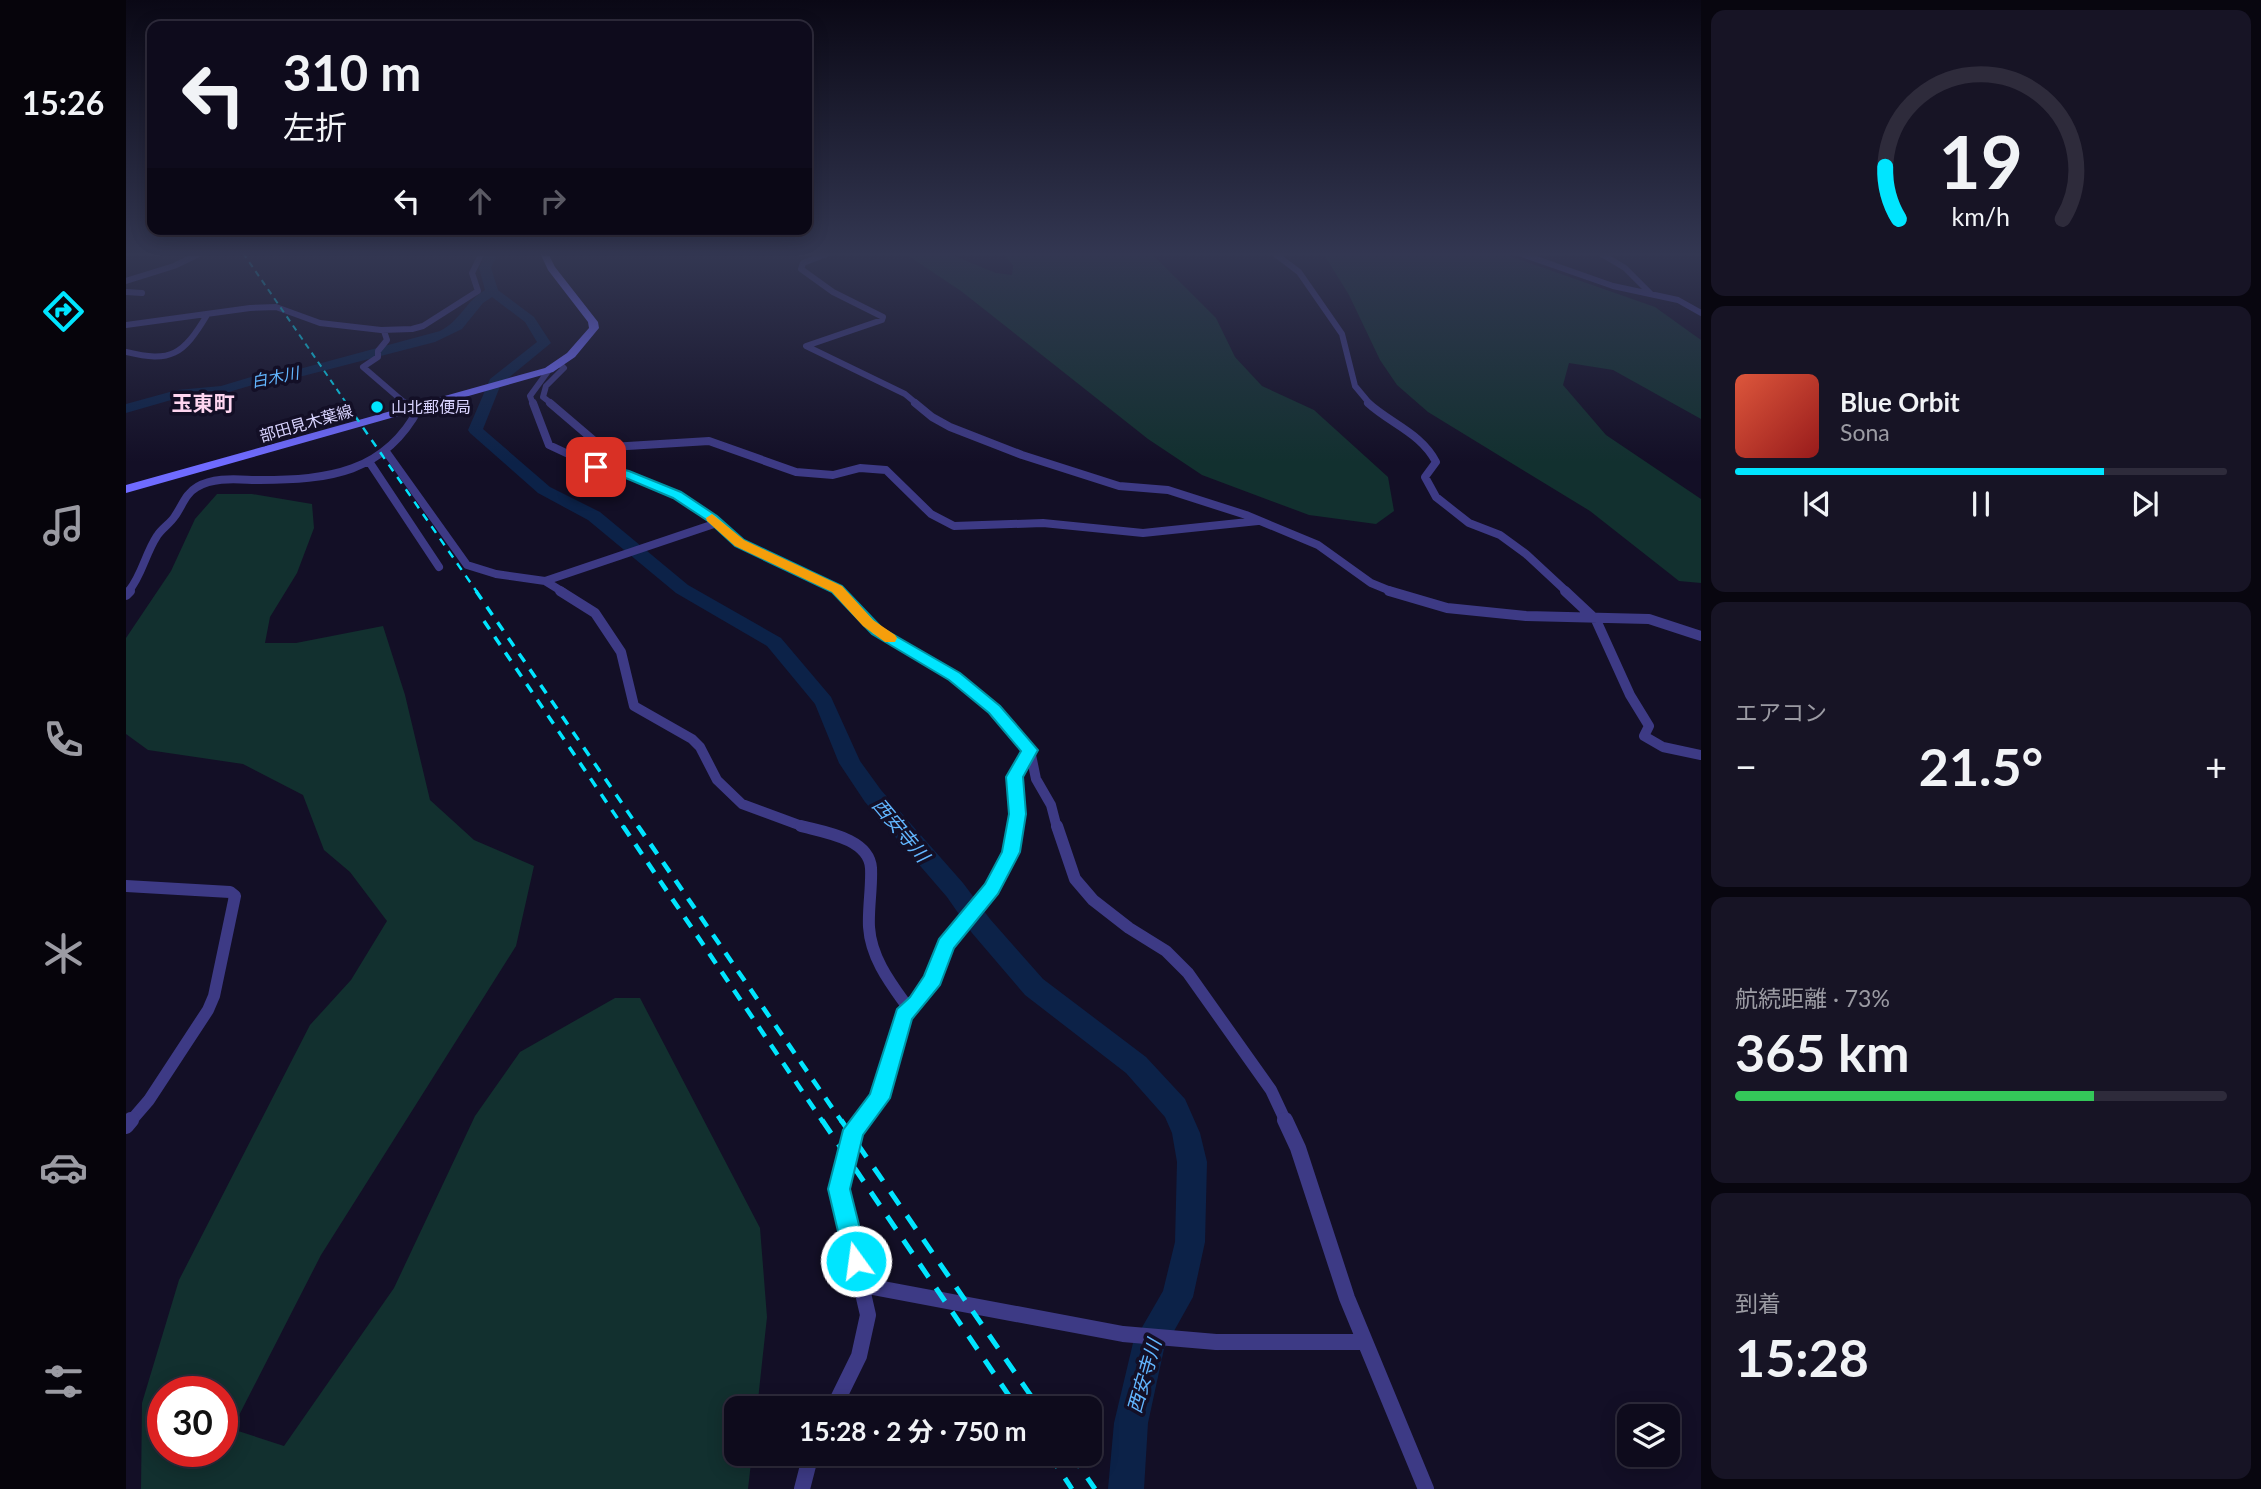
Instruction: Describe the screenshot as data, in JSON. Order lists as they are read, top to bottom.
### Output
{
  "streets": {
    "main road": ["部田見木葉線"]
  },
  "districts": ["玉東町"],
  "water": ["白木川", "西安寺川"],
  "places": ["山北郵便局"],
  "page": {
    "tabs": "15:26",
    "turn": ["310 m", "左折"],
    "song": ["Blue Orbit", "Sona"],
    "tile": [
      "エアコン",
      ["航続距離 · 73%", "365 km"],
      ["到着", "15:28"]
    ],
    "heat": ["−", "21.5°", "+"],
    "limit": "30",
    "trip": "15:28 · 2 分 · 750 m",
    "gauge": ["19", "km/h"]
  }
}
